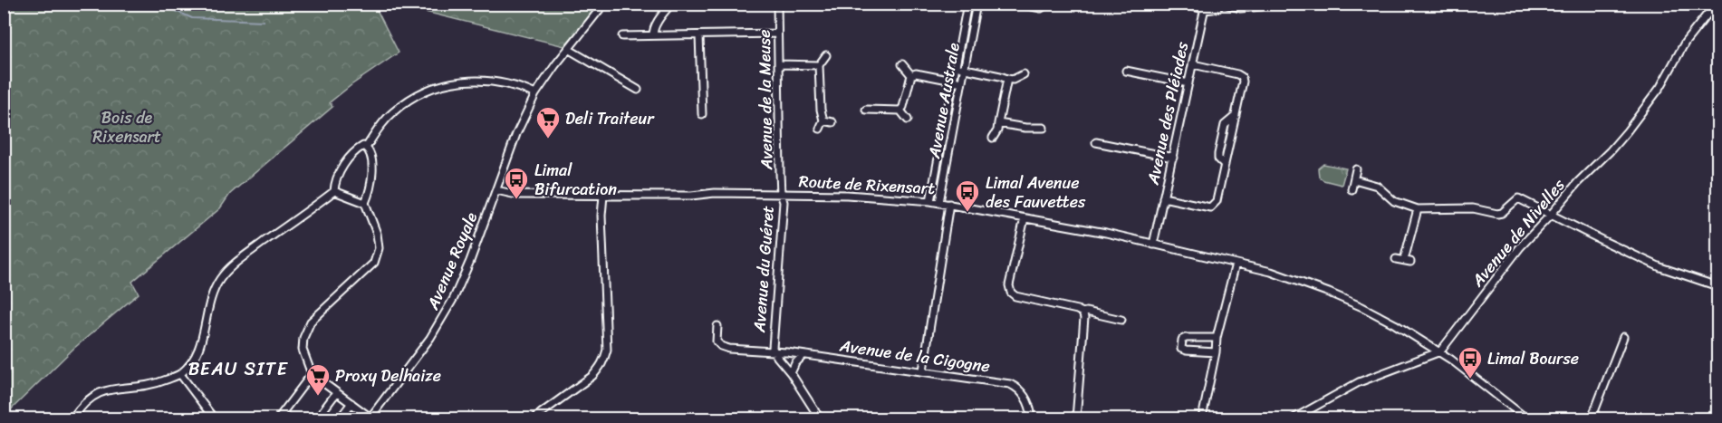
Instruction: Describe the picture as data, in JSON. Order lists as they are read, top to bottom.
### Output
{
  "streets": {
    "street": [
      "Avenue de la Meuse",
      "Avenue Australe",
      "Avenue des Pléiades",
      "Route de Rixensart",
      "Avenue de Nivelles",
      "Avenue Royale",
      "Avenue du Guéret",
      "Avenue de la Cigogne"
    ]
  },
  "crossings": [
    ["Avenue de la Meuse", "Route de Rixensart"],
    ["Avenue de la Meuse", "Avenue du Guéret"],
    ["Avenue Australe", "Route de Rixensart"],
    ["Avenue des Pléiades", "Route de Rixensart"],
    ["Route de Rixensart", "Avenue de Nivelles"],
    ["Route de Rixensart", "Avenue Royale"],
    ["Route de Rixensart", "Avenue du Guéret"],
    ["Avenue du Guéret", "Avenue de la Cigogne"]
  ],
  "districts": ["BEAU SITE"],
  "parks": ["Bois de Rixensart"],
  "places": {
    "supermarket": ["Deli Traiteur", "Proxy Delhaize"],
    "bus stop": ["Limal Bifurcation", "Limal Avenue des Fauvettes", "Limal Bourse"]
  }
}
